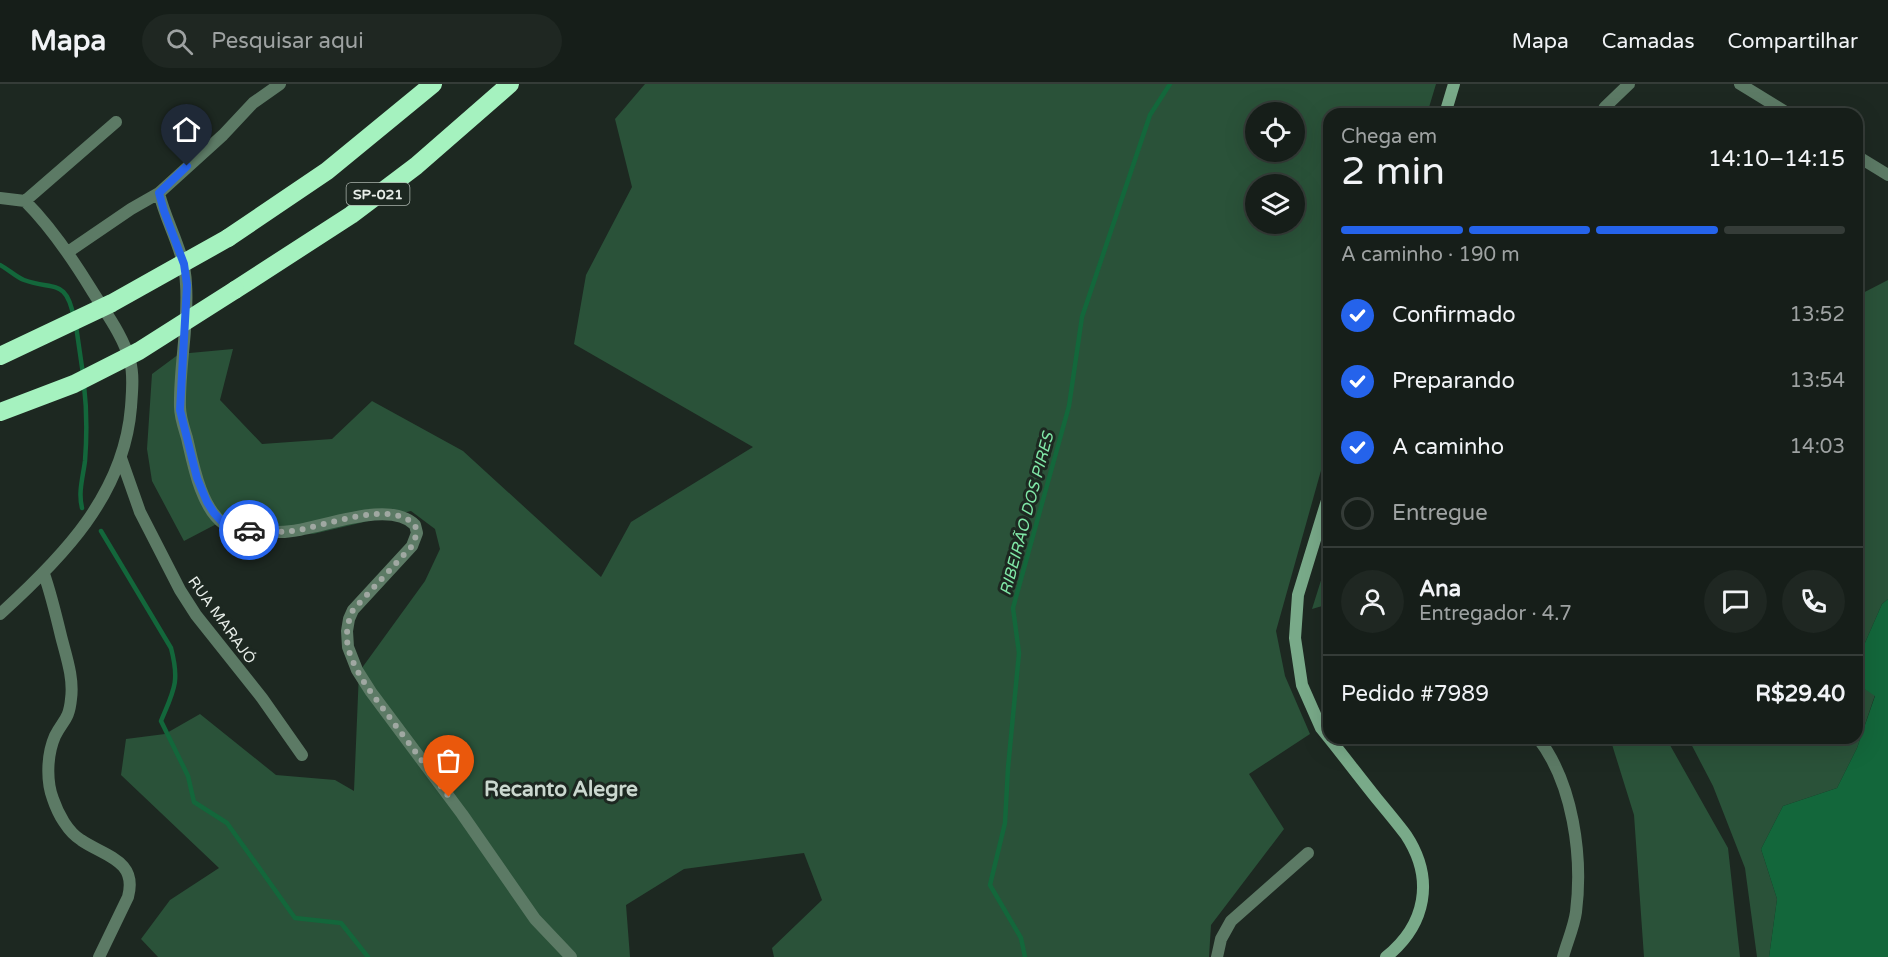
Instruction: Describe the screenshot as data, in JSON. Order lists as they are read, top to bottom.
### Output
{
  "streets": {
    "highway": ["SP-021"],
    "street": ["RUA MARAJÓ"]
  },
  "districts": ["Recanto Alegre"],
  "water": ["RIBEIRÃO DOS PIRES"],
  "page": {
    "header": "Mapa",
    "search": "Pesquisar aqui",
    "nav": ["Mapa", "Camadas", "Compartilhar"],
    "heading": ["2 min", "Chega em", "14:10–14:15"],
    "panel": [
      "Ana",
      "Entregador · 4.7",
      "Pedido #7989",
      "R$29.40"
    ],
    "bar": "A caminho · 190 m",
    "list": [
      ["Confirmado", "13:52"],
      ["Preparando", "13:54"],
      ["A caminho", "14:03"],
      "Entregue"
    ]
  }
}
